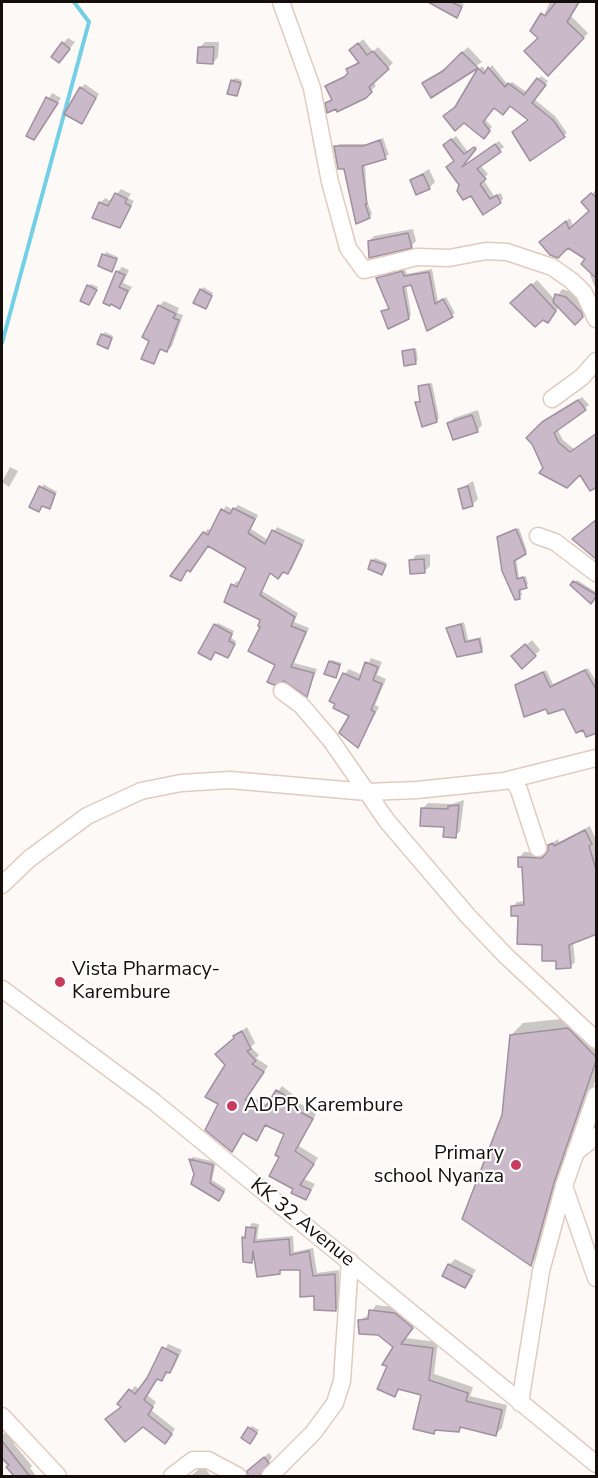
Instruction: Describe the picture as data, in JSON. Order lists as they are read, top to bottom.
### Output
{
  "streets": {
    "street": ["KK 32 Avenue"]
  },
  "places": ["Vista Pharmacy- Karembure", "ADPR Karembure", "Primary school Nyanza"]
}
